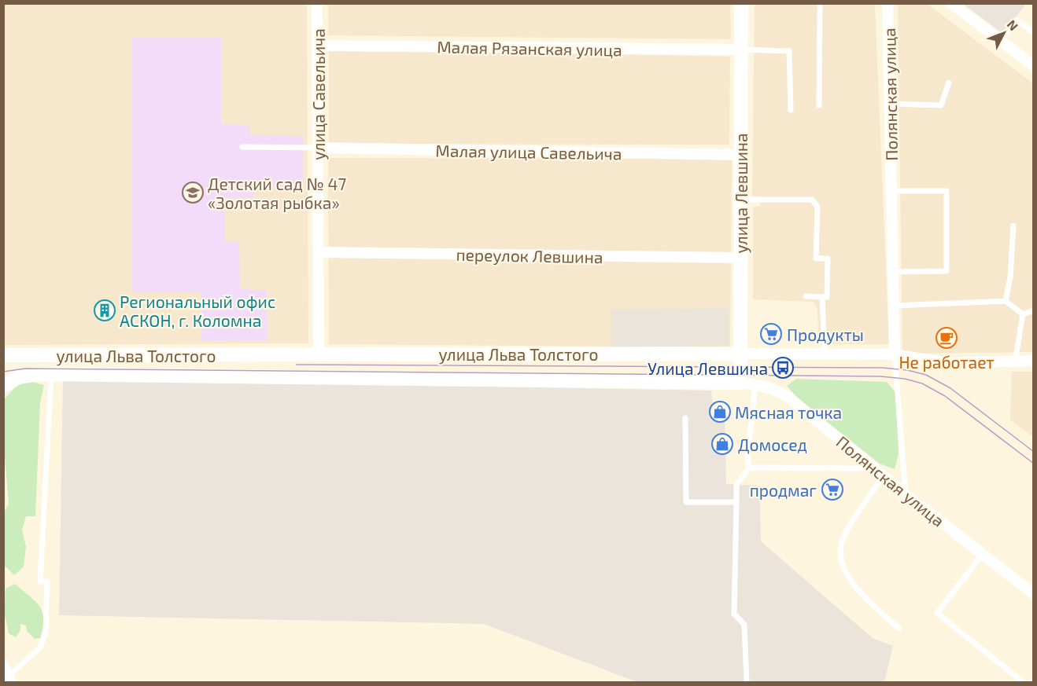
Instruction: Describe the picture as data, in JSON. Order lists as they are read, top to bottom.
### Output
{
  "streets": {
    "street": [
      "Малая Рязанская улица",
      "улица Савельича",
      "Полянская улица",
      "Малая улица Савельича",
      "улица Левшина",
      "переулок Левшина",
      "улица Льва Толстого"
    ]
  },
  "crossings": [
    ["Малая Рязанская улица", "улица Савельича"],
    ["Малая Рязанская улица", "улица Левшина"],
    ["улица Савельича", "Малая улица Савельича"],
    ["улица Савельича", "переулок Левшина"],
    ["улица Савельича", "улица Льва Толстого"],
    ["Полянская улица", "улица Левшина"],
    ["Полянская улица", "улица Льва Толстого"],
    ["Малая улица Савельича", "улица Левшина"],
    ["улица Левшина", "переулок Левшина"],
    ["улица Левшина", "улица Льва Толстого"]
  ],
  "places": {
    "school or university": ["Детский сад № 47 «Золотая рыбка»"],
    "building": ["Региональный офис АСКОН, г. Коломна"],
    "supermarket": ["Продукты", "продмаг"],
    "cafe": ["Не работает"],
    "bus stop": ["Улица Левшина"],
    "shop": ["Мясная точка", "Домосед"]
  },
  "north": "top right"
}
